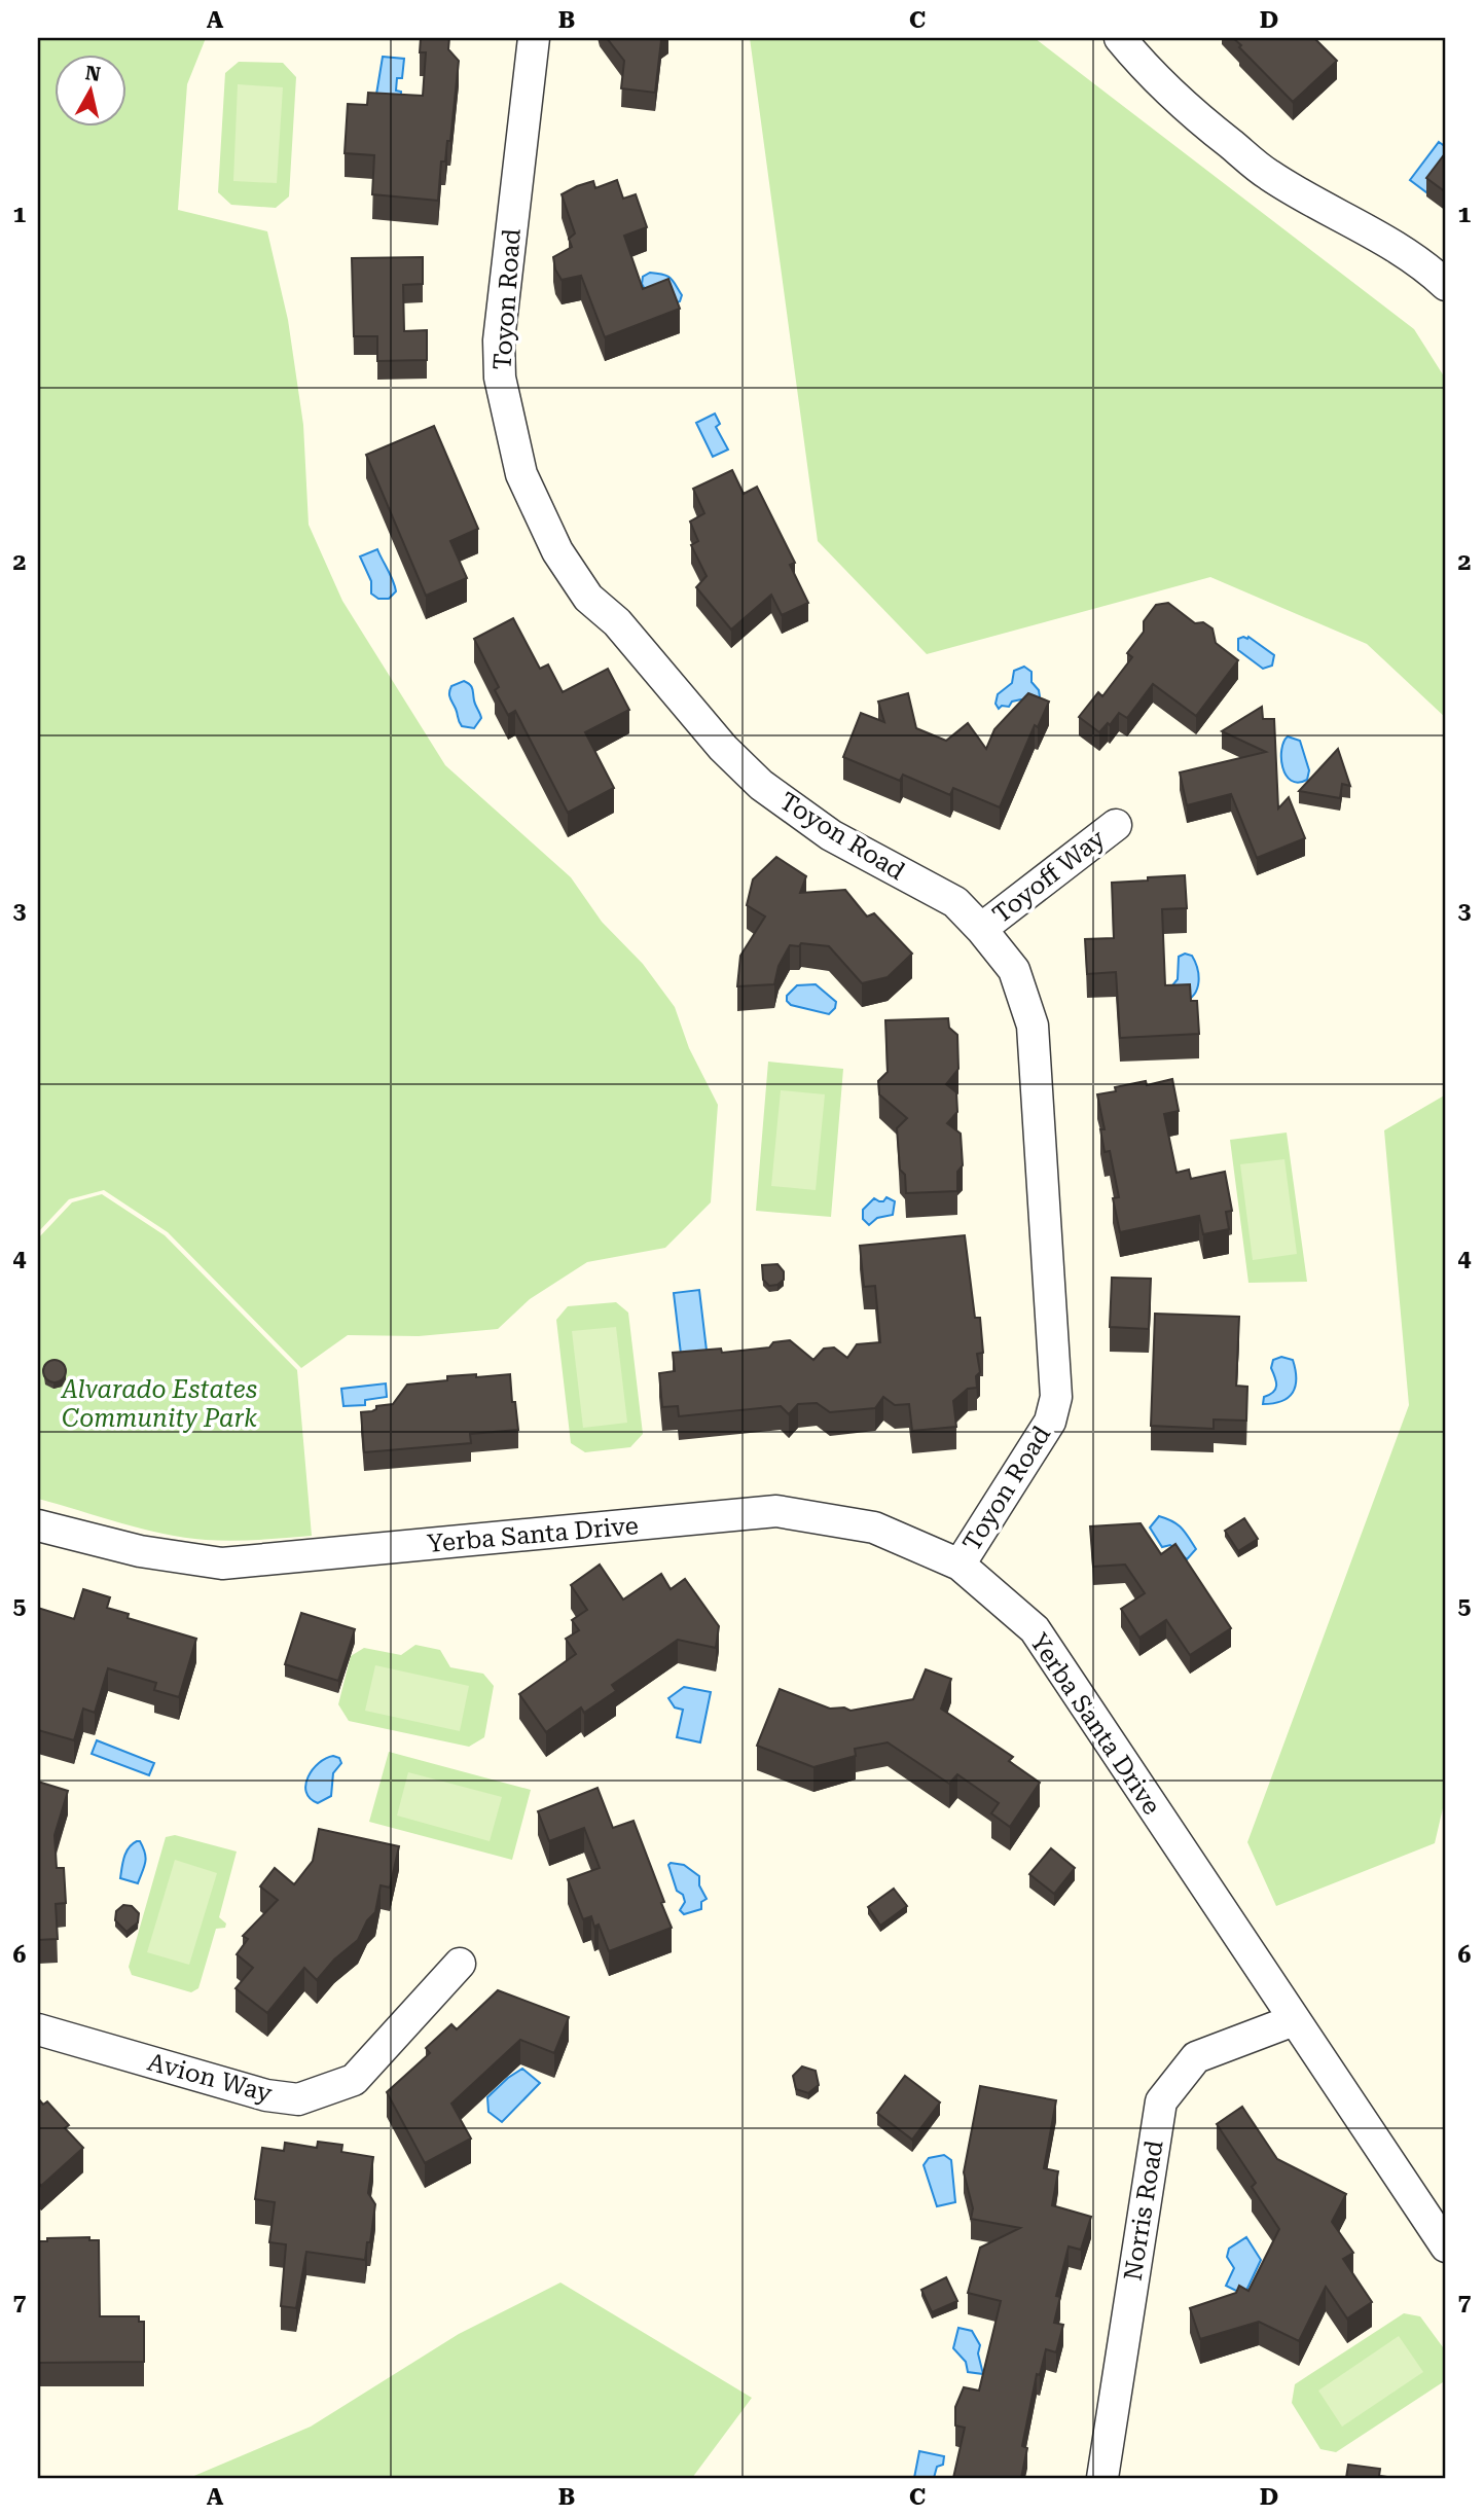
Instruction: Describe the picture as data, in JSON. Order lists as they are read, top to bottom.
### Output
{
  "streets": {
    "street": [
      "Toyon Road",
      "Toyoff Way",
      "Yerba Santa Drive",
      "Avion Way",
      "Norris Road"
    ]
  },
  "crossings": [
    ["Toyon Road", "Toyoff Way"],
    ["Toyon Road", "Yerba Santa Drive"],
    ["Yerba Santa Drive", "Norris Road"]
  ],
  "parks": ["Alvarado Estates Community Park"],
  "north": "top",
  "grid": {
    "columns": [
      "A",
      "B",
      "C",
      "D"
    ],
    "rows": [
      "1",
      "2",
      "3",
      "4",
      "5",
      "6",
      "7"
    ]
  }
}
